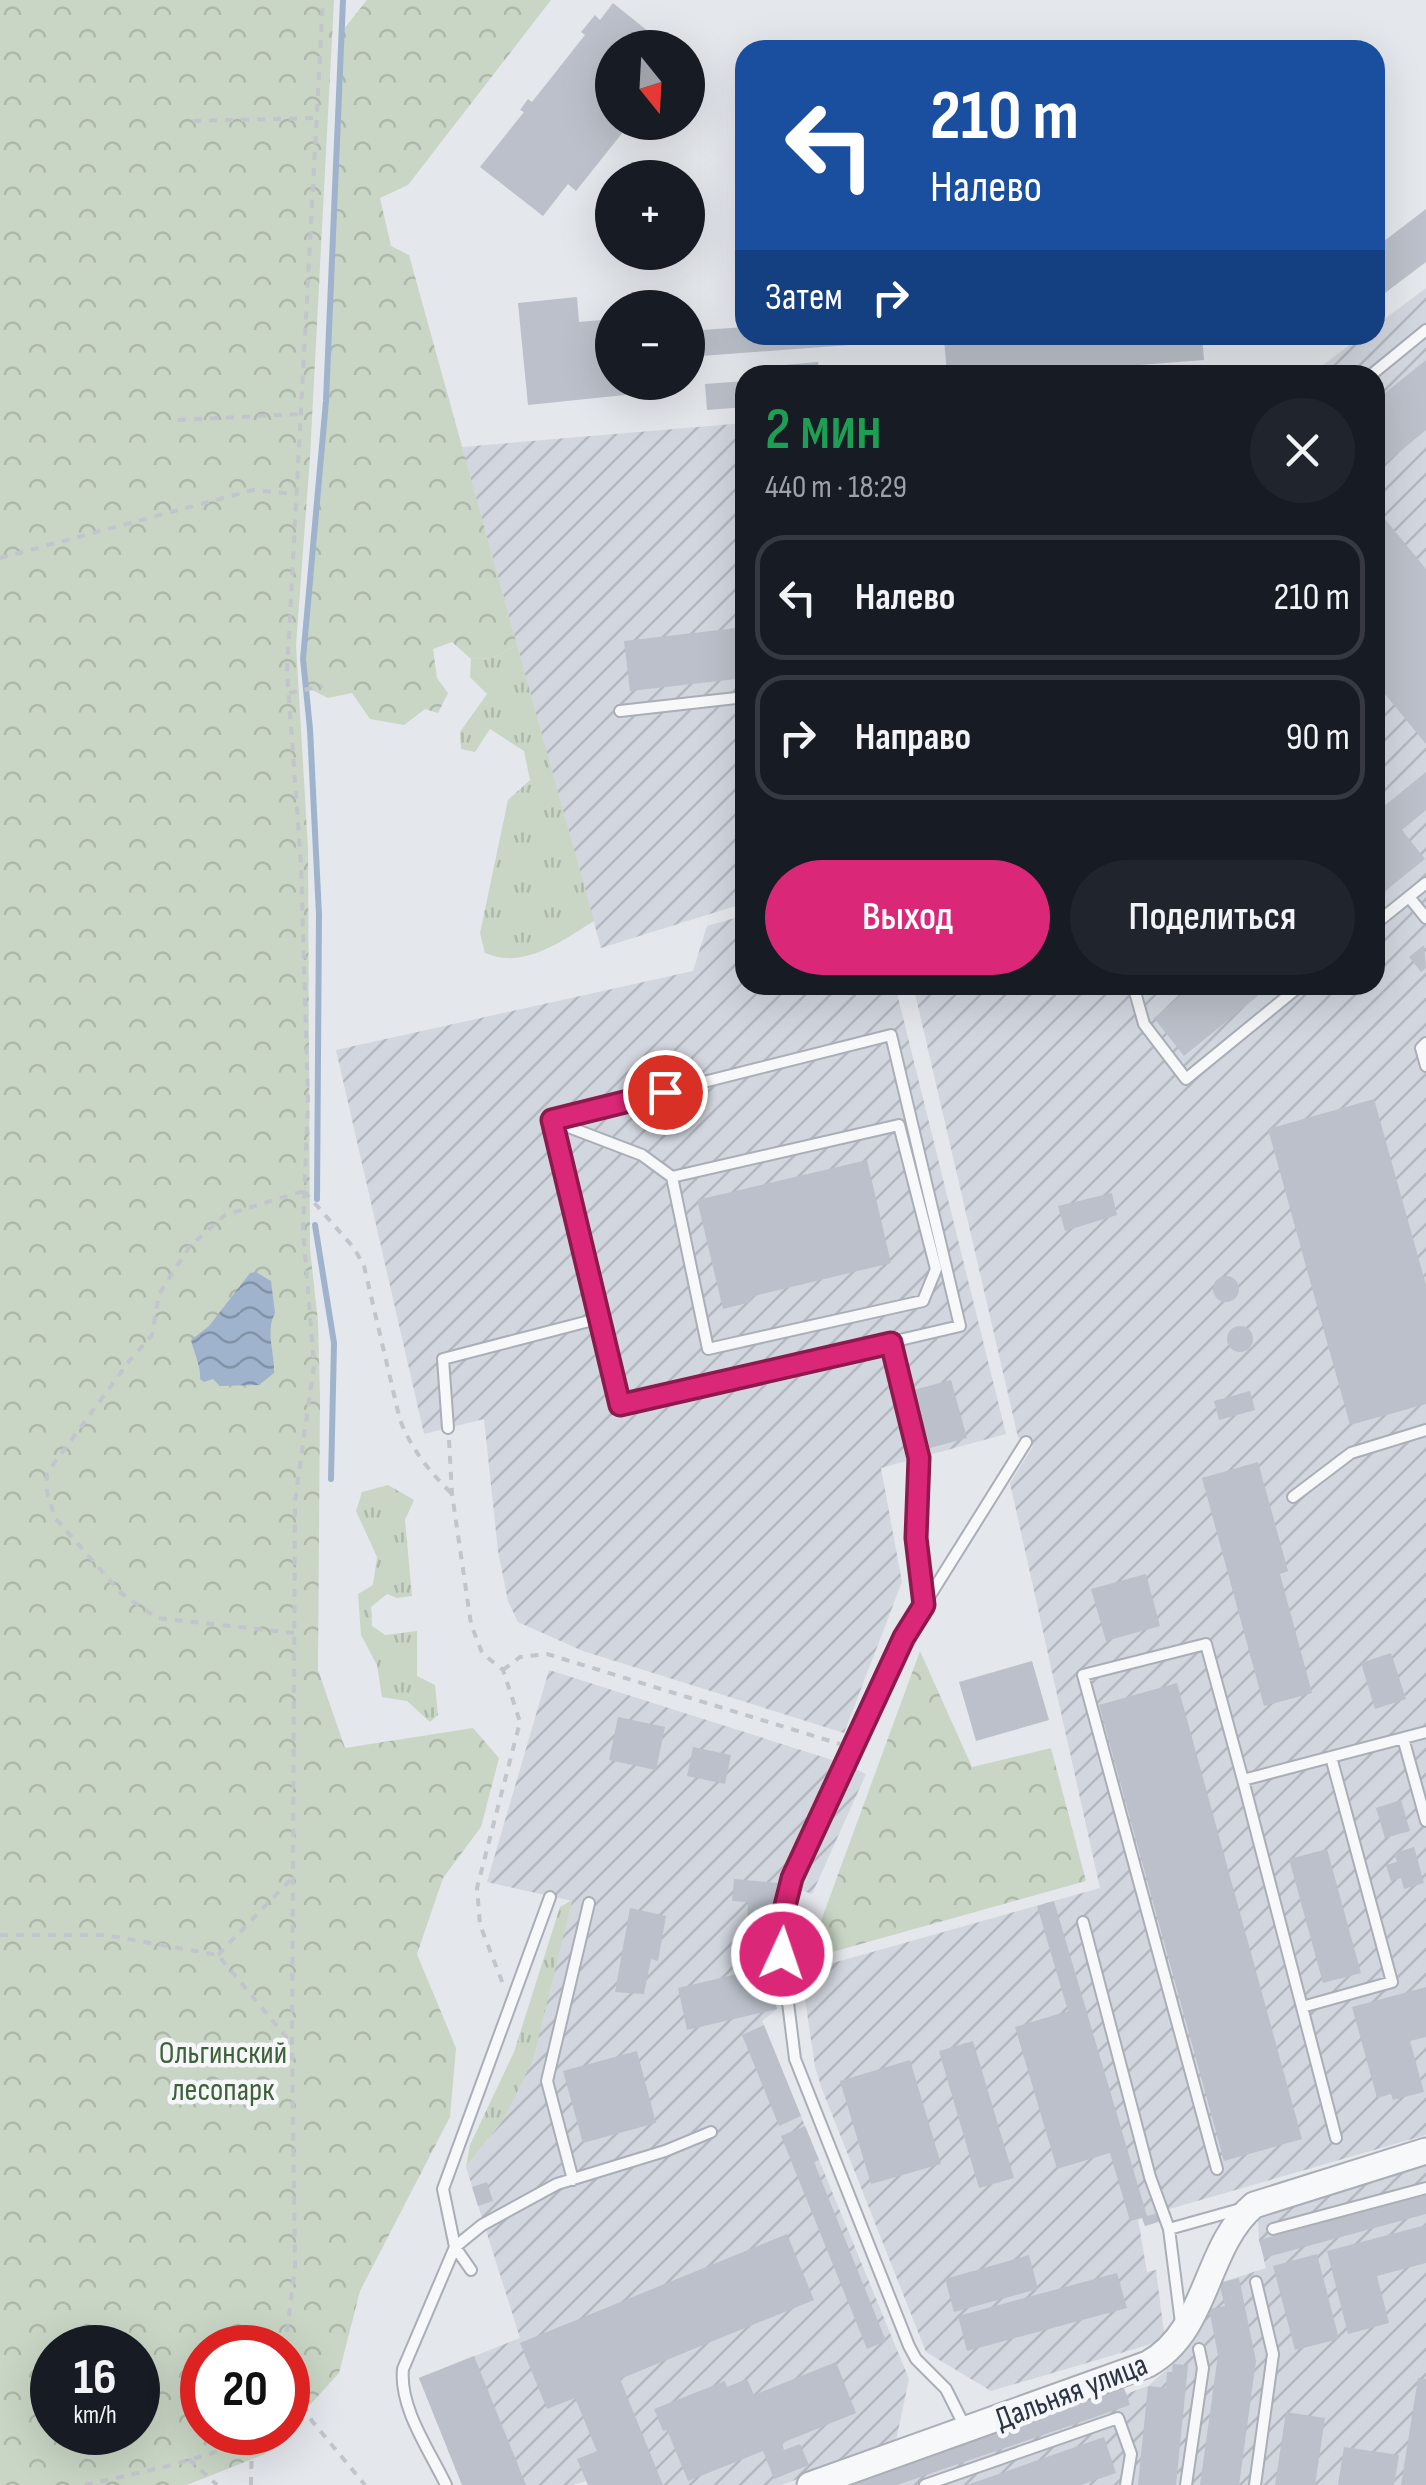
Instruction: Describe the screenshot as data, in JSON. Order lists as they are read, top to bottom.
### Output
{
  "streets": {
    "street": ["Дальняя улица"]
  },
  "parks": ["Ольгинский лесопарк"],
  "north": "bottom",
  "page": {
    "map_buttons": ["+", "−"],
    "turn": ["210 m", "Налево"],
    "then": "Затем",
    "heading": ["2 мин", "440 m · 18:29"],
    "list": [
      {
        "name": "Налево",
        "value": "210 m"
      },
      {
        "name": "Направо",
        "value": "90 m"
      }
    ],
    "buttons": ["Выход", "Поделиться"],
    "speed": "16 km/h",
    "limit": "20"
  }
}
